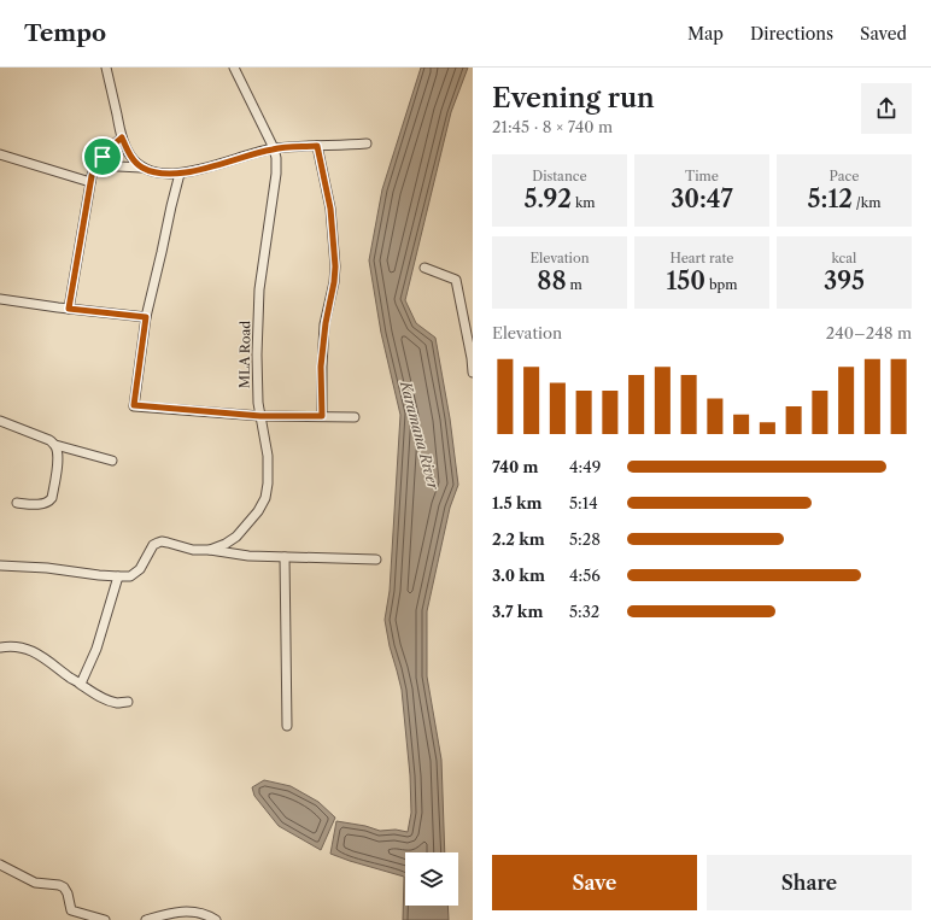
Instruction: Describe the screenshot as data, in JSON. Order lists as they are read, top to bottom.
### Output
{
  "streets": {
    "street": ["MLA Road"]
  },
  "water": ["Karamana River"],
  "page": {
    "header": "Tempo",
    "nav": ["Map", "Directions", "Saved"],
    "heading": ["Evening run", "21:45 · 8 × 740 m"],
    "stats": [
      ["Distance", "5.92 km"],
      ["Time", "30:47"],
      ["Pace", "5:12 /km"],
      ["Elevation", "88 m"],
      ["Heart rate", "150 bpm"],
      ["kcal", "395"]
    ],
    "chart": ["Elevation", "240–248 m"],
    "list": [
      {
        "name": "740 m",
        "note": "4:49"
      },
      {
        "name": "1.5 km",
        "note": "5:14"
      },
      {
        "name": "2.2 km",
        "note": "5:28"
      },
      {
        "name": "3.0 km",
        "note": "4:56"
      },
      {
        "name": "3.7 km",
        "note": "5:32"
      }
    ],
    "buttons": ["Save", "Share"]
  }
}
